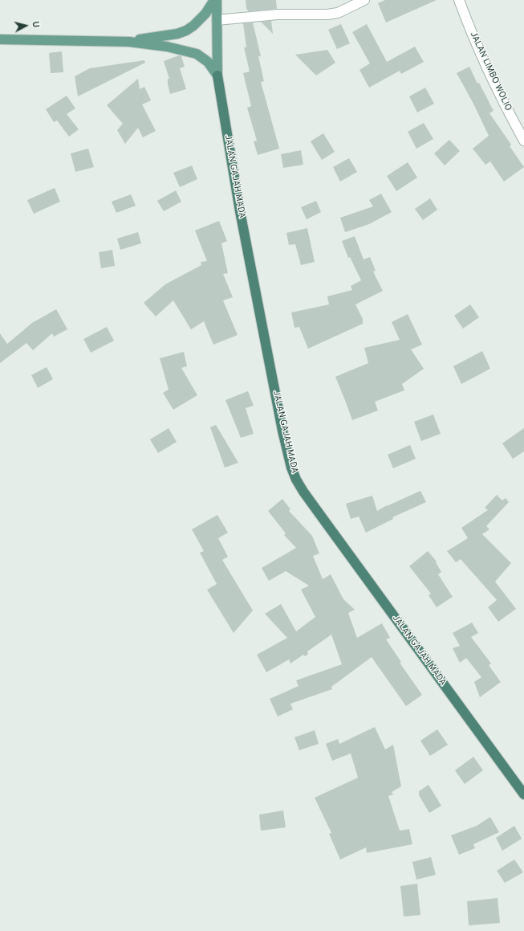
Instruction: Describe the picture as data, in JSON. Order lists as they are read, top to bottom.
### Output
{
  "streets": {
    "highway": ["JALAN GAJAH MADA"],
    "street": ["JALAN LIMBO WOLIO"]
  },
  "north": "right"
}
